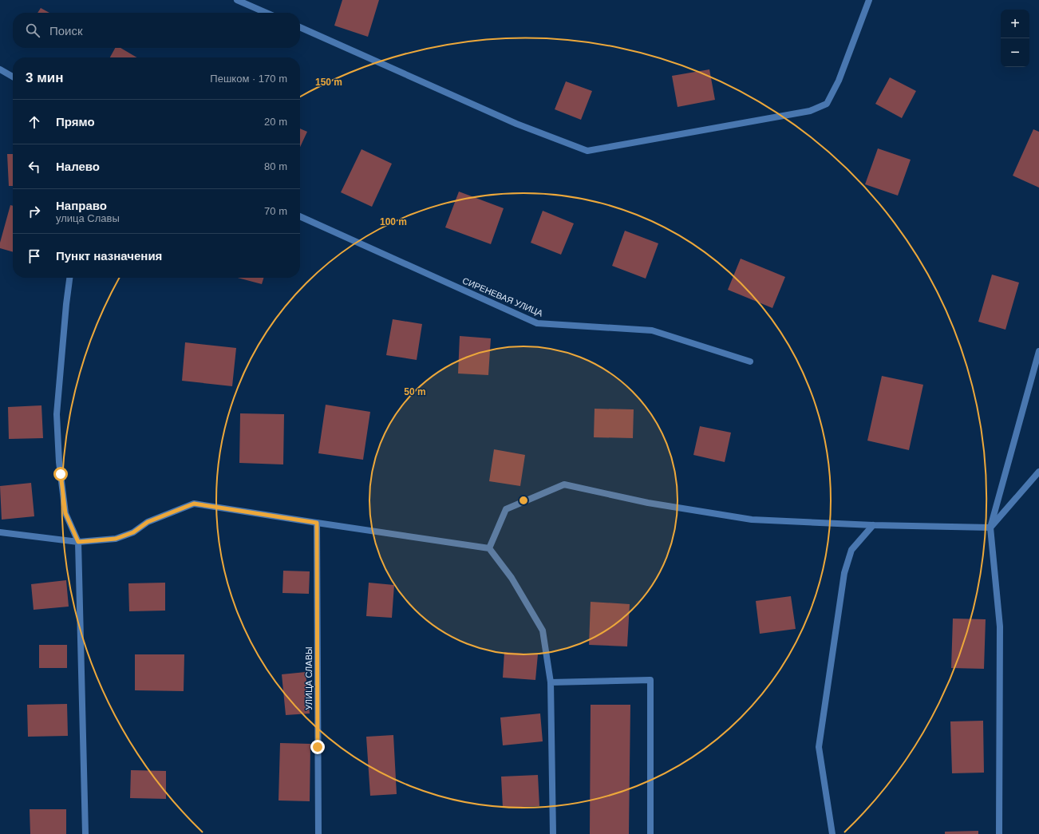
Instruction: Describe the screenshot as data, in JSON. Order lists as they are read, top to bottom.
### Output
{
  "streets": {
    "street": ["СИРЕНЕВАЯ УЛИЦА", "УЛИЦА СЛАВЫ"]
  },
  "page": {
    "map_buttons": ["+", "−"],
    "search": "Поиск",
    "heading": ["3 мин", "Пешком · 170 m"],
    "list": [
      ["Прямо", "20 m"],
      ["Налево", "80 m"],
      ["Направо", "улица Славы", "70 m"],
      "Пункт назначения"
    ]
  },
  "rings": ["150 m", "100 m", "50 m"]
}
